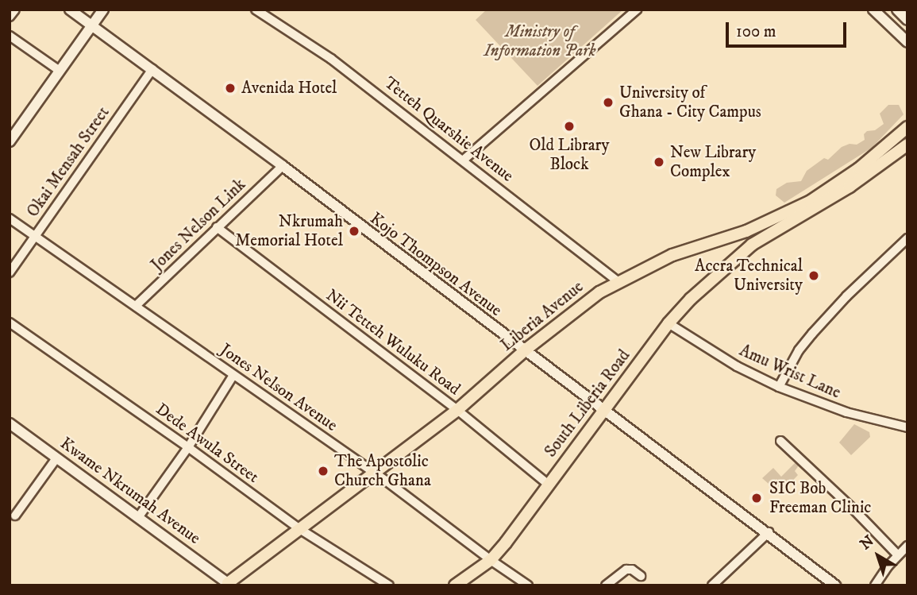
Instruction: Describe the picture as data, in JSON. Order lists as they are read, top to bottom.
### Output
{
  "streets": {
    "main road": [
      "Kojo Thompson Avenue",
      "Liberia Avenue",
      "South Liberia Road",
      "Kwame Nkrumah Avenue"
    ],
    "street": [
      "Tetteh Quarshie Avenue",
      "Okai Mensah Street",
      "Jones Nelson Link",
      "Nii Tetteh Wuluku Road",
      "Amu Wrist Lane",
      "Jones Nelson Avenue",
      "Dede Awula Street"
    ]
  },
  "crossings": [
    ["Tetteh Quarshie Avenue", "Liberia Avenue"],
    ["Okai Mensah Street", "Kojo Thompson Avenue"],
    ["Okai Mensah Street", "Jones Nelson Avenue"],
    ["Jones Nelson Link", "Kojo Thompson Avenue"],
    ["Jones Nelson Link", "Nii Tetteh Wuluku Road"],
    ["Jones Nelson Link", "Jones Nelson Avenue"],
    ["Kojo Thompson Avenue", "Liberia Avenue"],
    ["Kojo Thompson Avenue", "South Liberia Road"],
    ["Liberia Avenue", "Nii Tetteh Wuluku Road"],
    ["Liberia Avenue", "Jones Nelson Avenue"],
    ["Liberia Avenue", "Dede Awula Street"],
    ["Liberia Avenue", "Kwame Nkrumah Avenue"],
    ["Nii Tetteh Wuluku Road", "South Liberia Road"],
    ["Amu Wrist Lane", "South Liberia Road"],
    ["Jones Nelson Avenue", "South Liberia Road"]
  ],
  "parks": ["Ministry of Information Park"],
  "places": [
    "Avenida Hotel",
    "University of Ghana - City Campus",
    "Old Library Block",
    "New Library Complex",
    "Nkrumah Memorial Hotel",
    "Accra Technical University",
    "The Apostolic Church Ghana",
    "SIC Bob Freeman Clinic"
  ],
  "scale_bar": "100 m",
  "north": "top left"
}
